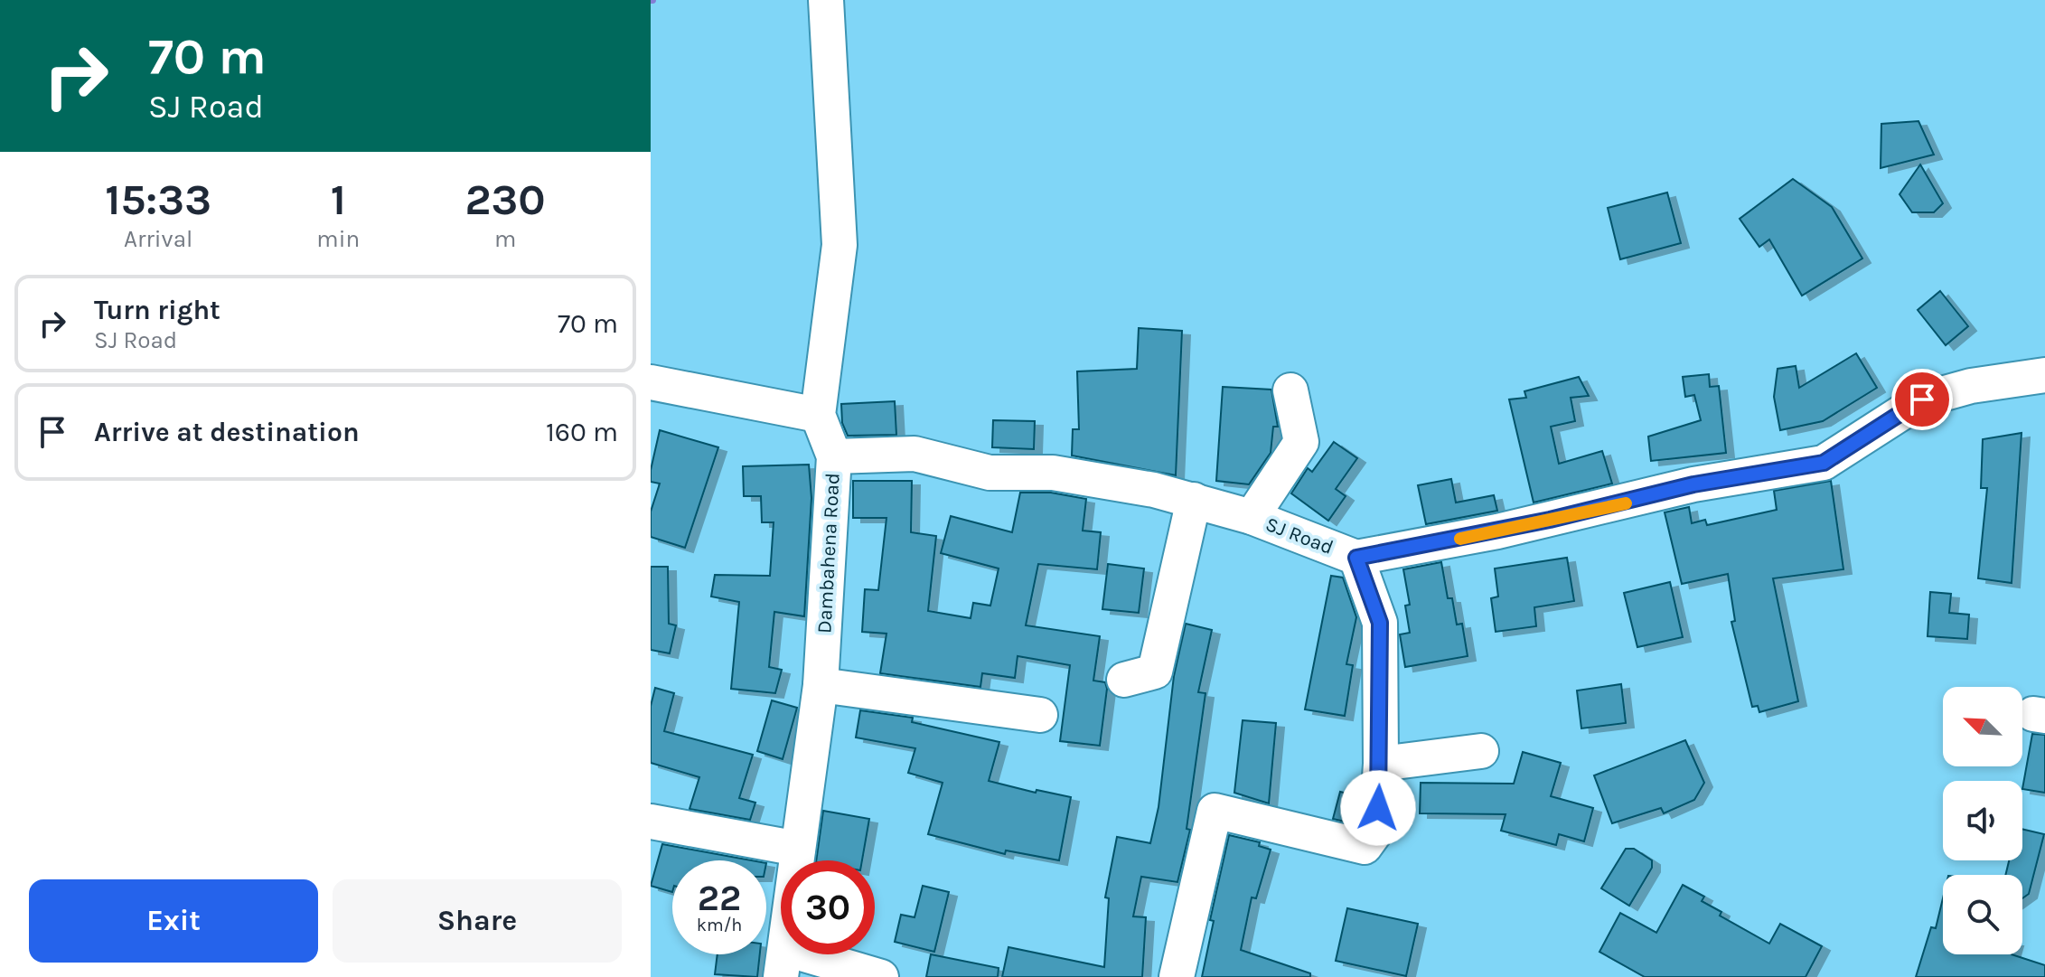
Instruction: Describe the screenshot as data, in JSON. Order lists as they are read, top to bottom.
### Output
{
  "streets": {
    "street": ["SJ Road", "Dambahena Road"]
  },
  "crossings": [
    ["SJ Road", "Dambahena Road"]
  ],
  "north": "top left",
  "page": {
    "turn": ["70 m", "SJ Road"],
    "eta": [
      "15:33",
      "Arrival",
      "1",
      "min",
      "230",
      "m"
    ],
    "list": [
      {
        "name": "Turn right",
        "note": "SJ Road",
        "value": "70 m"
      },
      {
        "name": "Arrive at destination",
        "value": "160 m"
      }
    ],
    "speed": "22 km/h",
    "limit": "30",
    "buttons": ["Exit", "Share"]
  }
}
